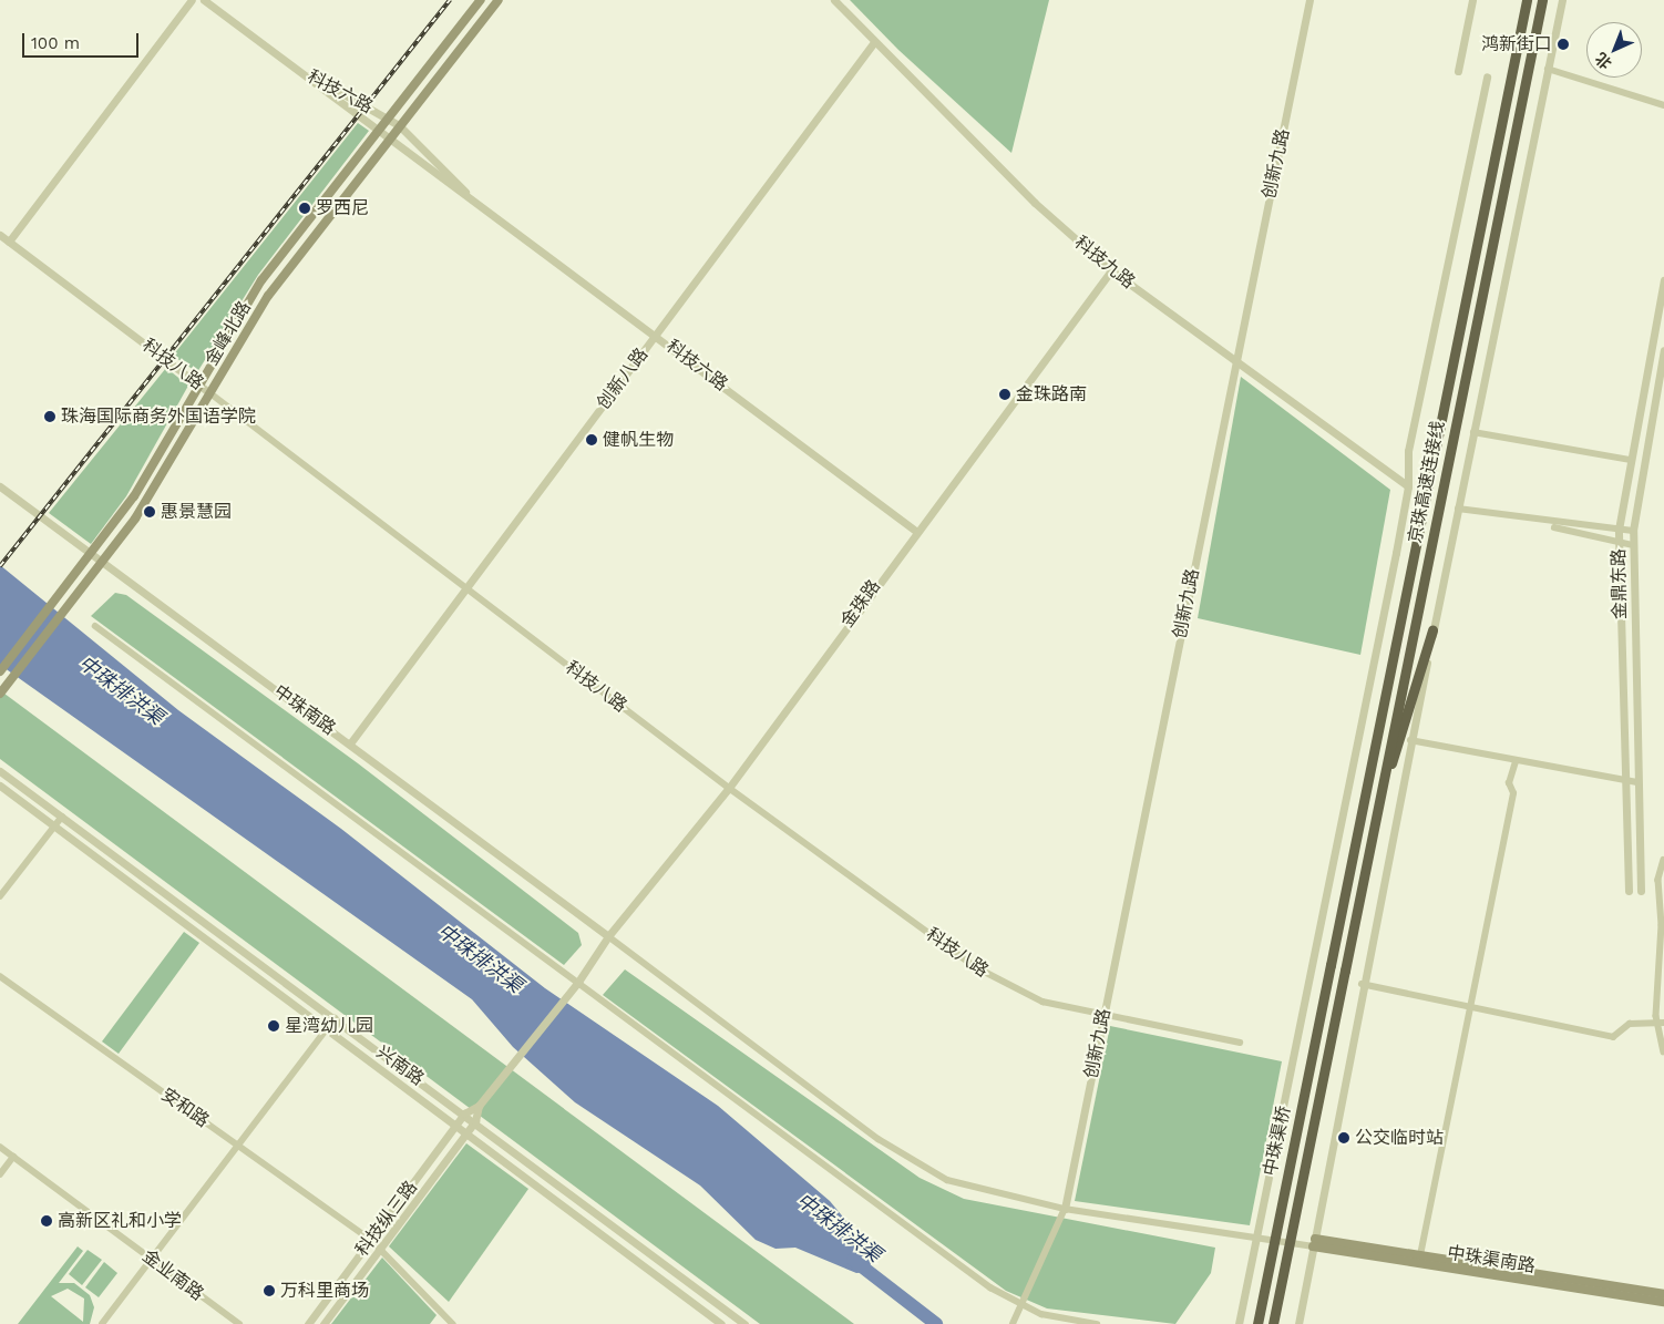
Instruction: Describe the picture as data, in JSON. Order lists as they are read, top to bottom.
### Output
{
  "streets": {
    "highway": ["京珠高速连接线", "中珠渠桥"],
    "main road": ["金峰北路", "中珠渠南路"],
    "street": [
      "科技六路",
      "创新九路",
      "科技九路",
      "科技八路",
      "创新八路",
      "金鼎东路",
      "金珠路",
      "中珠南路",
      "兴南路",
      "安和路",
      "科技纵三路",
      "金业南路"
    ]
  },
  "crossings": [
    ["科技六路", "金峰北路"],
    ["科技六路", "创新八路"],
    ["科技六路", "金珠路"],
    ["创新九路", "科技九路"],
    ["创新九路", "科技八路"],
    ["科技九路", "创新八路"],
    ["科技九路", "金珠路"],
    ["金峰北路", "科技八路"],
    ["金峰北路", "中珠南路"],
    ["科技八路", "创新八路"],
    ["科技八路", "金珠路"],
    ["创新八路", "中珠南路"],
    ["京珠高速连接线", "中珠渠桥"],
    ["金珠路", "中珠南路"],
    ["兴南路", "科技纵三路"],
    ["安和路", "科技纵三路"]
  ],
  "water": ["中珠排洪渠"],
  "places": [
    "鸿新街口",
    "罗西尼",
    "金珠路南",
    "珠海国际商务外国语学院",
    "健帆生物",
    "惠景慧园",
    "星湾幼儿园",
    "公交临时站",
    "高新区礼和小学",
    "万科里商场"
  ],
  "scale_bar": "100 m",
  "north": "bottom left"
}
